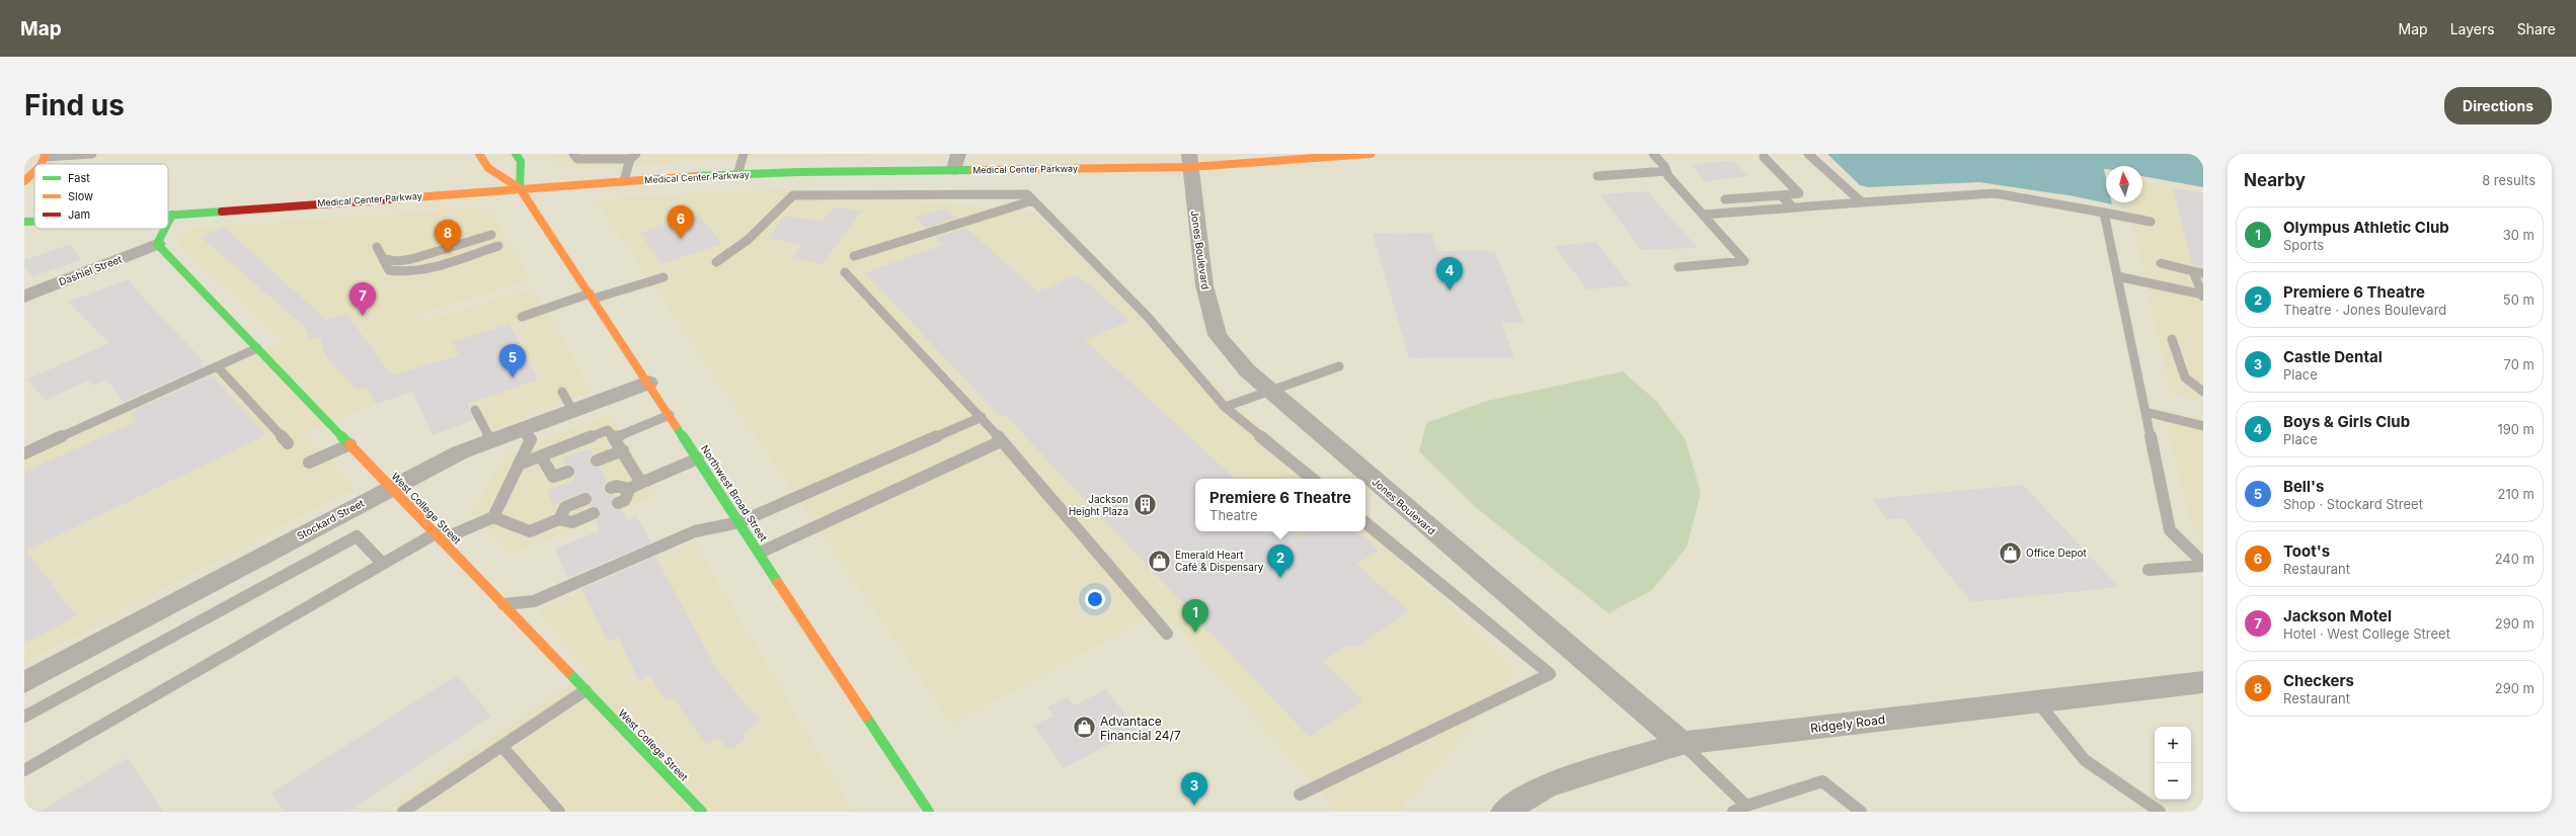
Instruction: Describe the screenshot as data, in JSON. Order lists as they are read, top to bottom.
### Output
{
  "streets": {
    "main road": ["Medical Center Parkway", "Northwest Broad Street", "West College Street"],
    "street": [
      "Jones Boulevard",
      "Dashiel Street",
      "Stockard Street",
      "Ridgely Road"
    ]
  },
  "crossings": [
    ["Medical Center Parkway", "Jones Boulevard"],
    ["Medical Center Parkway", "Northwest Broad Street"],
    ["Jones Boulevard", "Ridgely Road"],
    ["Dashiel Street", "West College Street"],
    ["Northwest Broad Street", "Stockard Street"],
    ["West College Street", "Stockard Street"]
  ],
  "places": {
    "building": ["Jackson Height Plaza"],
    "shop": ["Office Depot", "Emerald Heart Café & Dispensary", "Advantace Financial 24/7"]
  },
  "legend": ["Fast", "Slow", "Jam"],
  "north": "top",
  "page": {
    "header": "Map",
    "nav": ["Map", "Layers", "Share"],
    "buttons": "Directions",
    "title": "Find us",
    "heading": ["Nearby", "8 results"],
    "pins": [
      "6",
      "8",
      "4",
      "7",
      "5",
      "2",
      "1",
      "3"
    ],
    "list": [
      {
        "mark": "1",
        "name": "Olympus Athletic Club",
        "note": "Sports",
        "value": "30 m"
      },
      {
        "mark": "2",
        "name": "Premiere 6 Theatre",
        "note": "Theatre · Jones Boulevard",
        "value": "50 m"
      },
      {
        "mark": "3",
        "name": "Castle Dental",
        "note": "Place",
        "value": "70 m"
      },
      {
        "mark": "4",
        "name": "Boys & Girls Club",
        "note": "Place",
        "value": "190 m"
      },
      {
        "mark": "5",
        "name": "Bell's",
        "note": "Shop · Stockard Street",
        "value": "210 m"
      },
      {
        "mark": "6",
        "name": "Toot's",
        "note": "Restaurant",
        "value": "240 m"
      },
      {
        "mark": "7",
        "name": "Jackson Motel",
        "note": "Hotel · West College Street",
        "value": "290 m"
      },
      {
        "mark": "8",
        "name": "Checkers",
        "note": "Restaurant",
        "value": "290 m"
      }
    ],
    "popup": ["Premiere 6 Theatre", "Theatre"],
    "map_buttons": ["+", "−"]
  }
}
